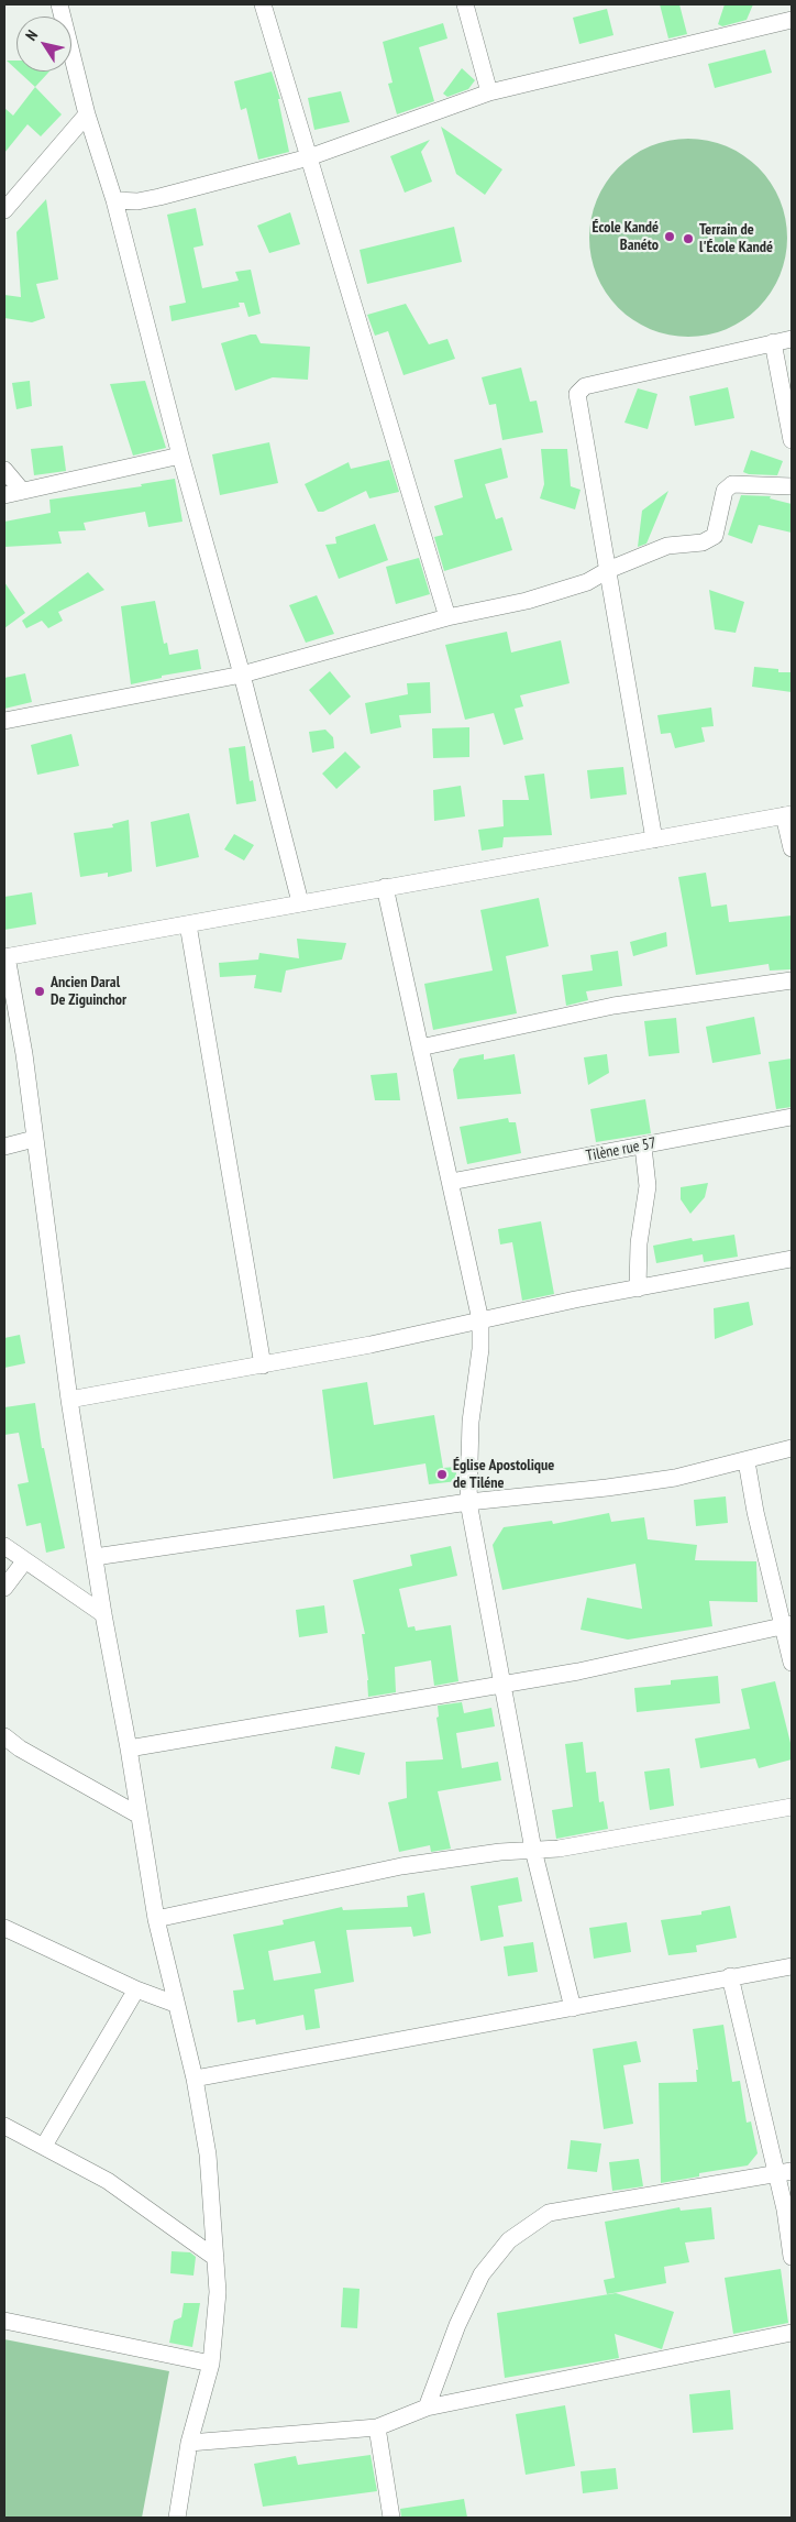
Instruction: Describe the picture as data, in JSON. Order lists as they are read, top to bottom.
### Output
{
  "streets": {
    "street": ["Tilène rue 57"]
  },
  "places": [
    "École Kandé Banéto",
    "Terrain de l'École Kandé",
    "Ancien Daral De Ziguinchor",
    "Église Apostolique de Tiléne"
  ],
  "north": "top left"
}
